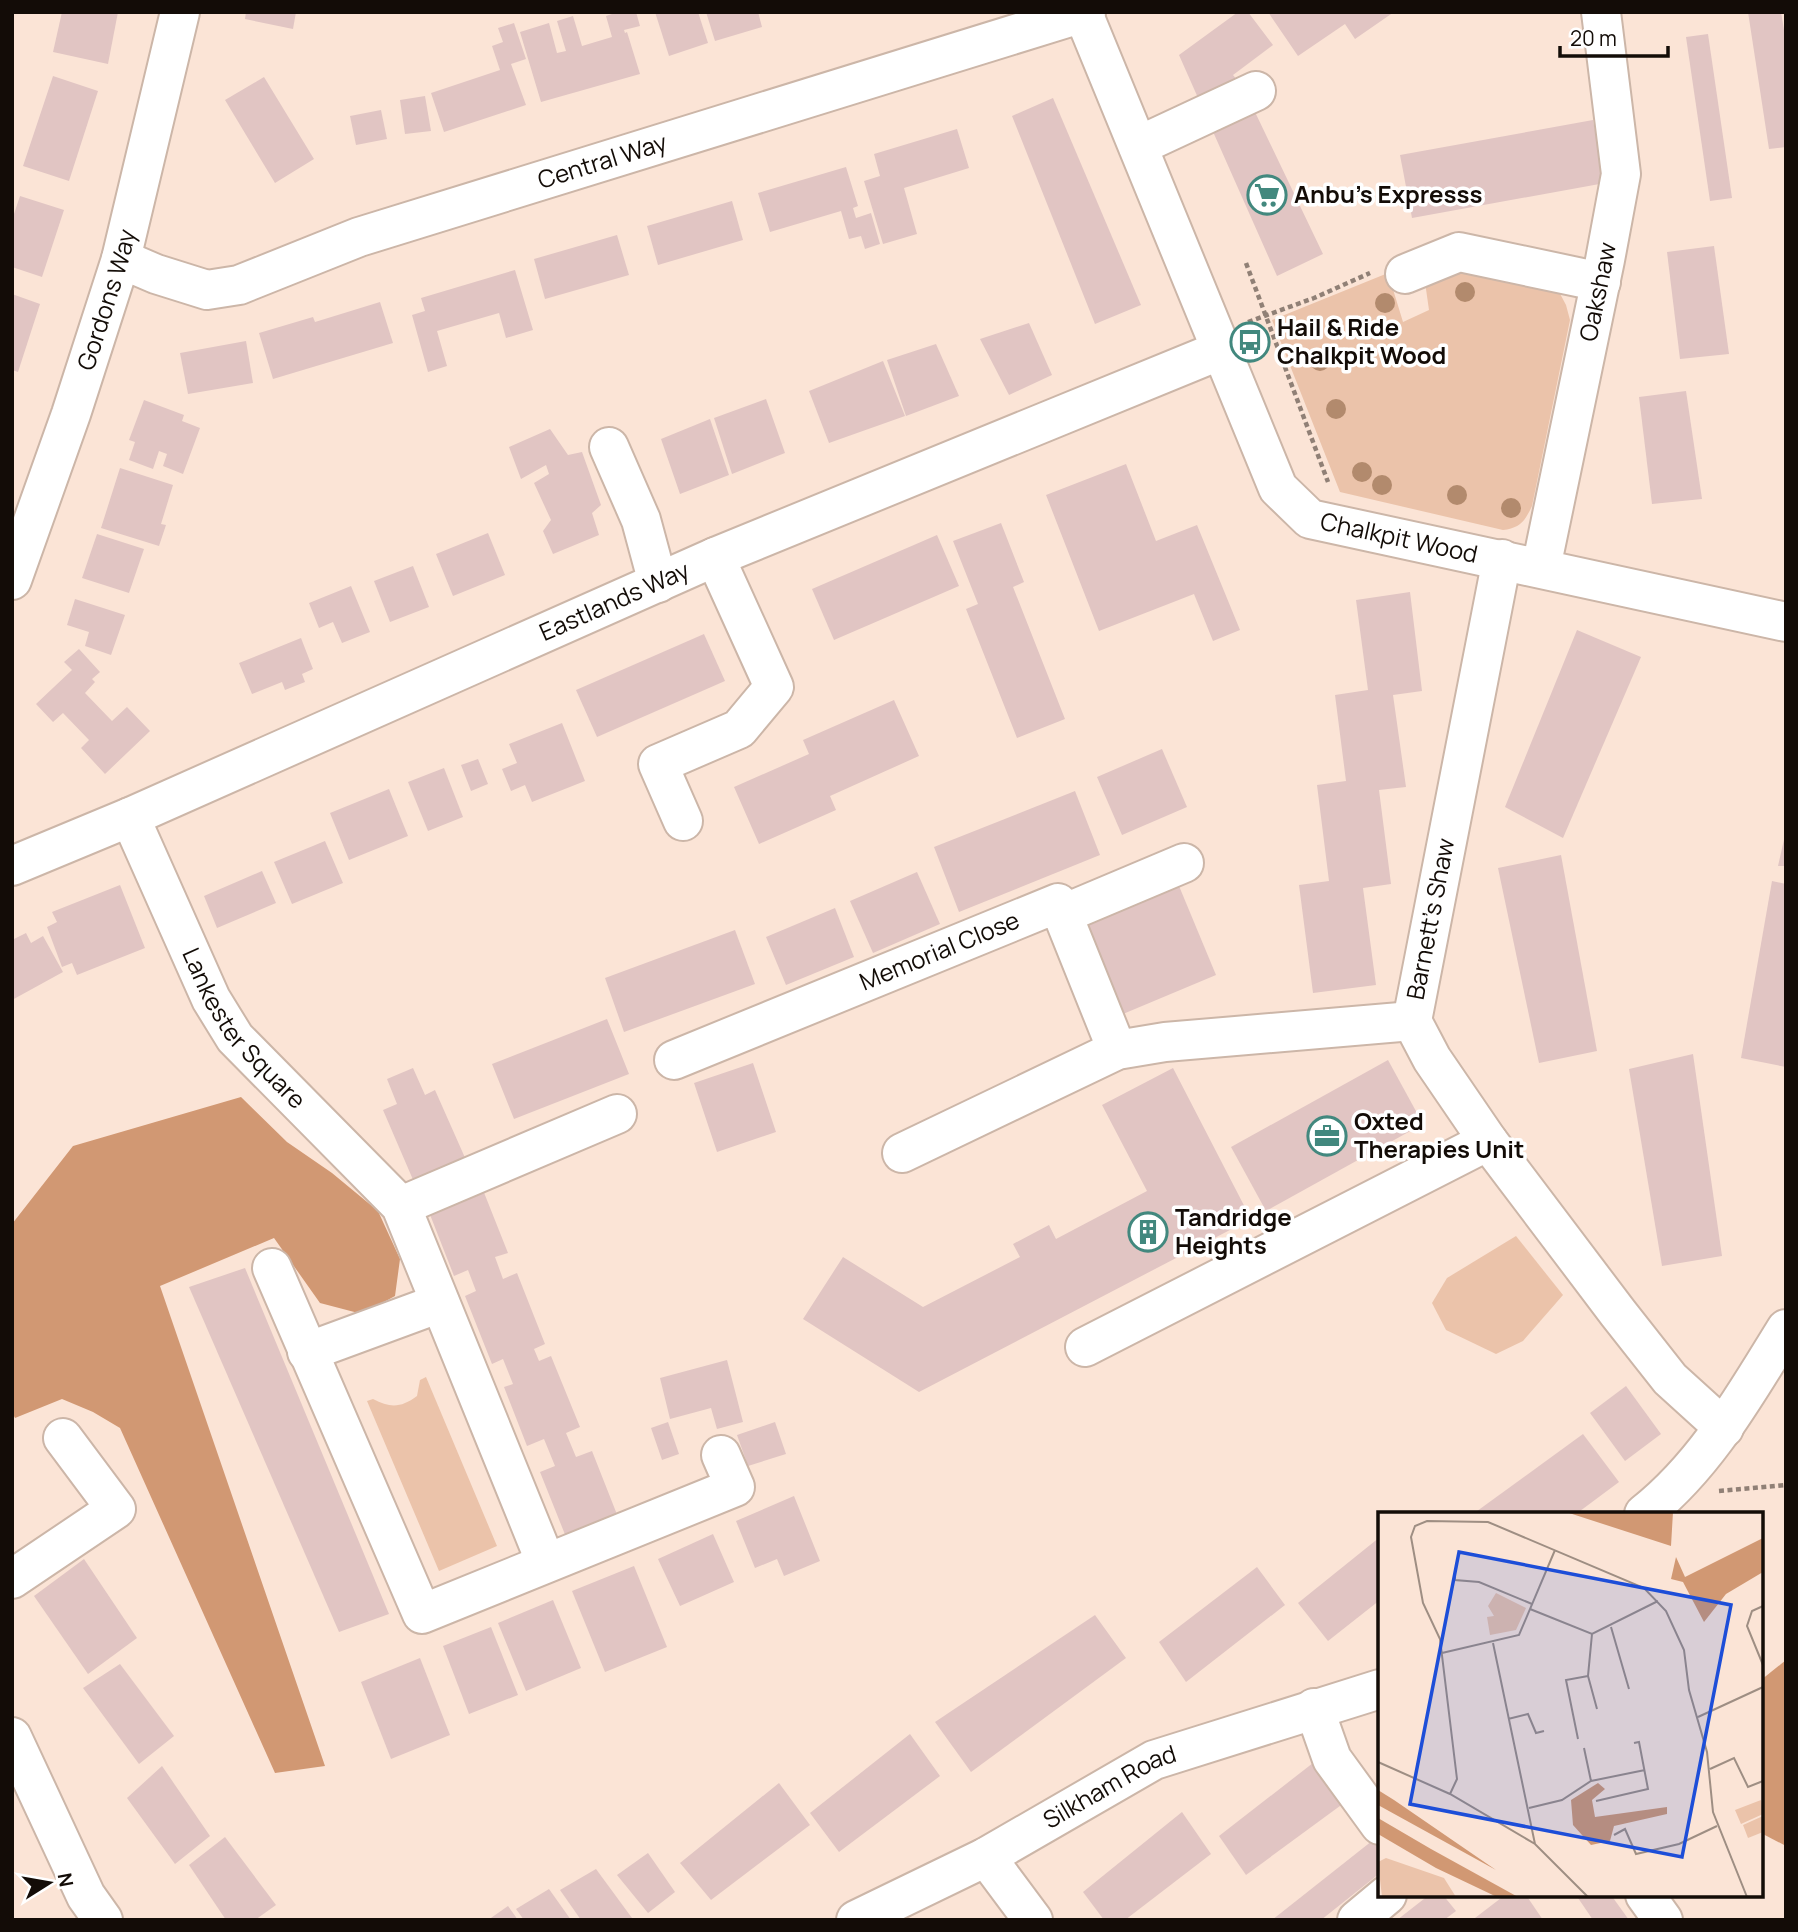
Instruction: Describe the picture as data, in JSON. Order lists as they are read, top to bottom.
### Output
{
  "streets": {
    "street": [
      "Central Way",
      "Oakshaw",
      "Gordons Way",
      "Chalkpit Wood",
      "Eastlands Way",
      "Barnett's Shaw",
      "Memorial Close",
      "Lankester Square",
      "Silkham Road"
    ]
  },
  "crossings": [
    ["Central Way", "Gordons Way"],
    ["Central Way", "Chalkpit Wood"],
    ["Oakshaw", "Chalkpit Wood"],
    ["Chalkpit Wood", "Eastlands Way"],
    ["Chalkpit Wood", "Barnett's Shaw"],
    ["Eastlands Way", "Lankester Square"]
  ],
  "places": {
    "supermarket": ["Anbu's Expresss"],
    "bus stop": ["Hail & Ride Chalkpit Wood"],
    "office": ["Oxted Therapies Unit"],
    "building": ["Tandridge Heights"]
  },
  "scale_bar": "20 m",
  "north": "right"
}
